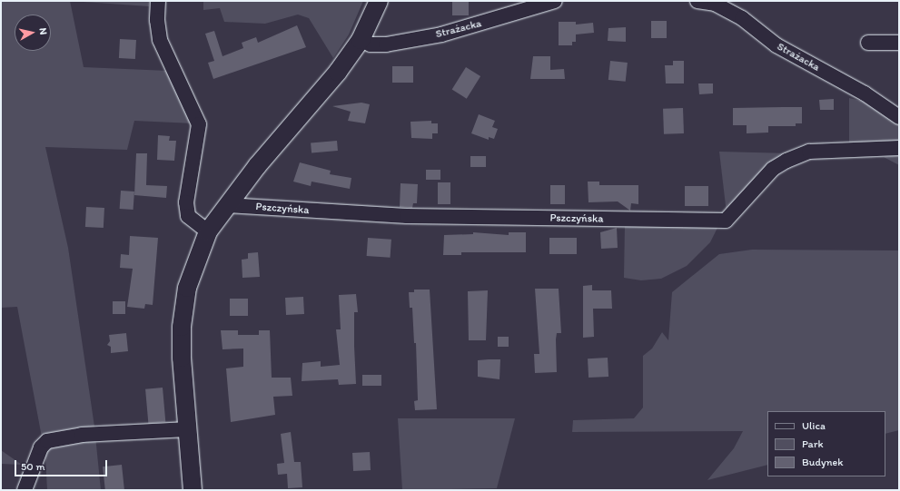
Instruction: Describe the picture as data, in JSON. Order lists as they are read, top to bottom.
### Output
{
  "streets": {
    "street": ["Strażacka", "Pszczyńska"]
  },
  "legend": ["Ulica", "Park", "Budynek"],
  "scale_bar": "50 m",
  "north": "right"
}
